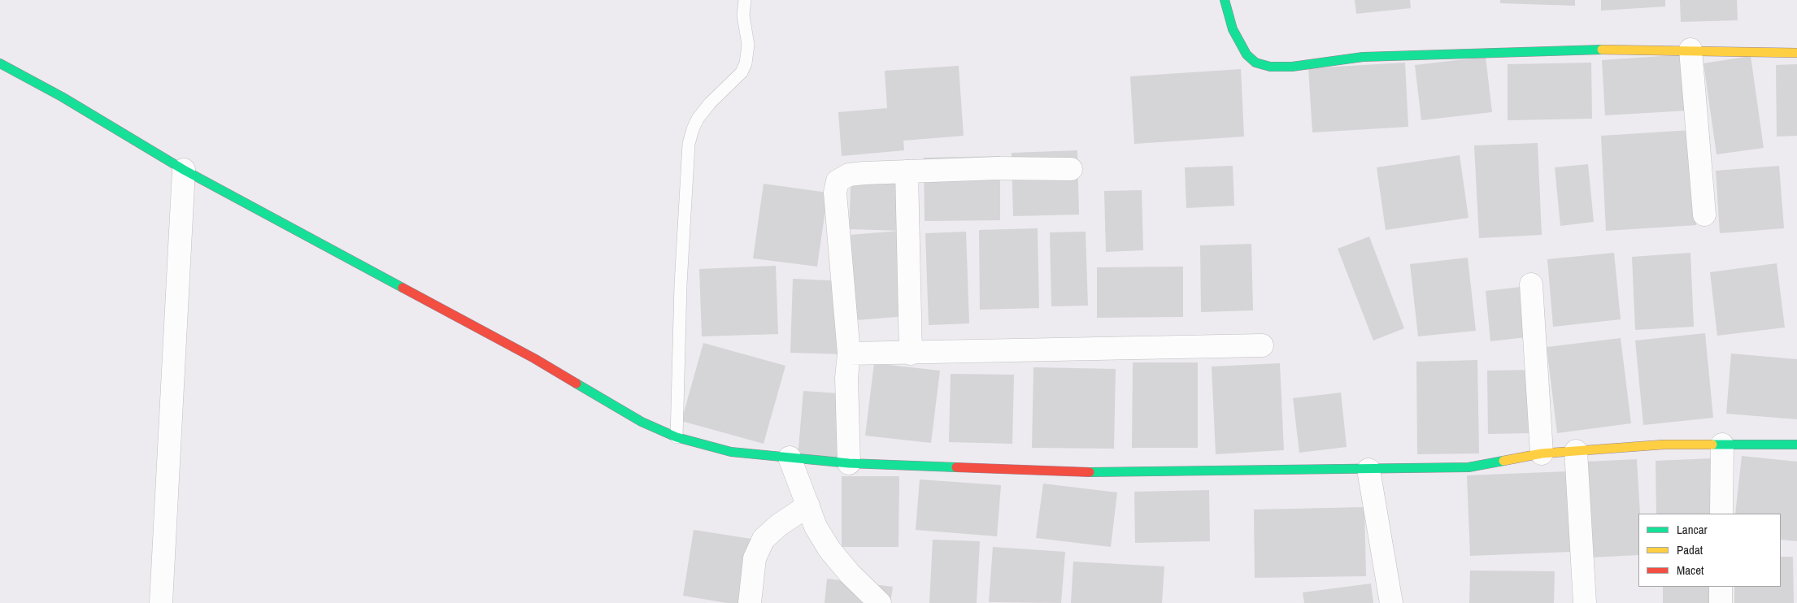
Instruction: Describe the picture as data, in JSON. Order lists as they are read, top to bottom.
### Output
{
  "legend": ["Lancar", "Padat", "Macet"]
}
